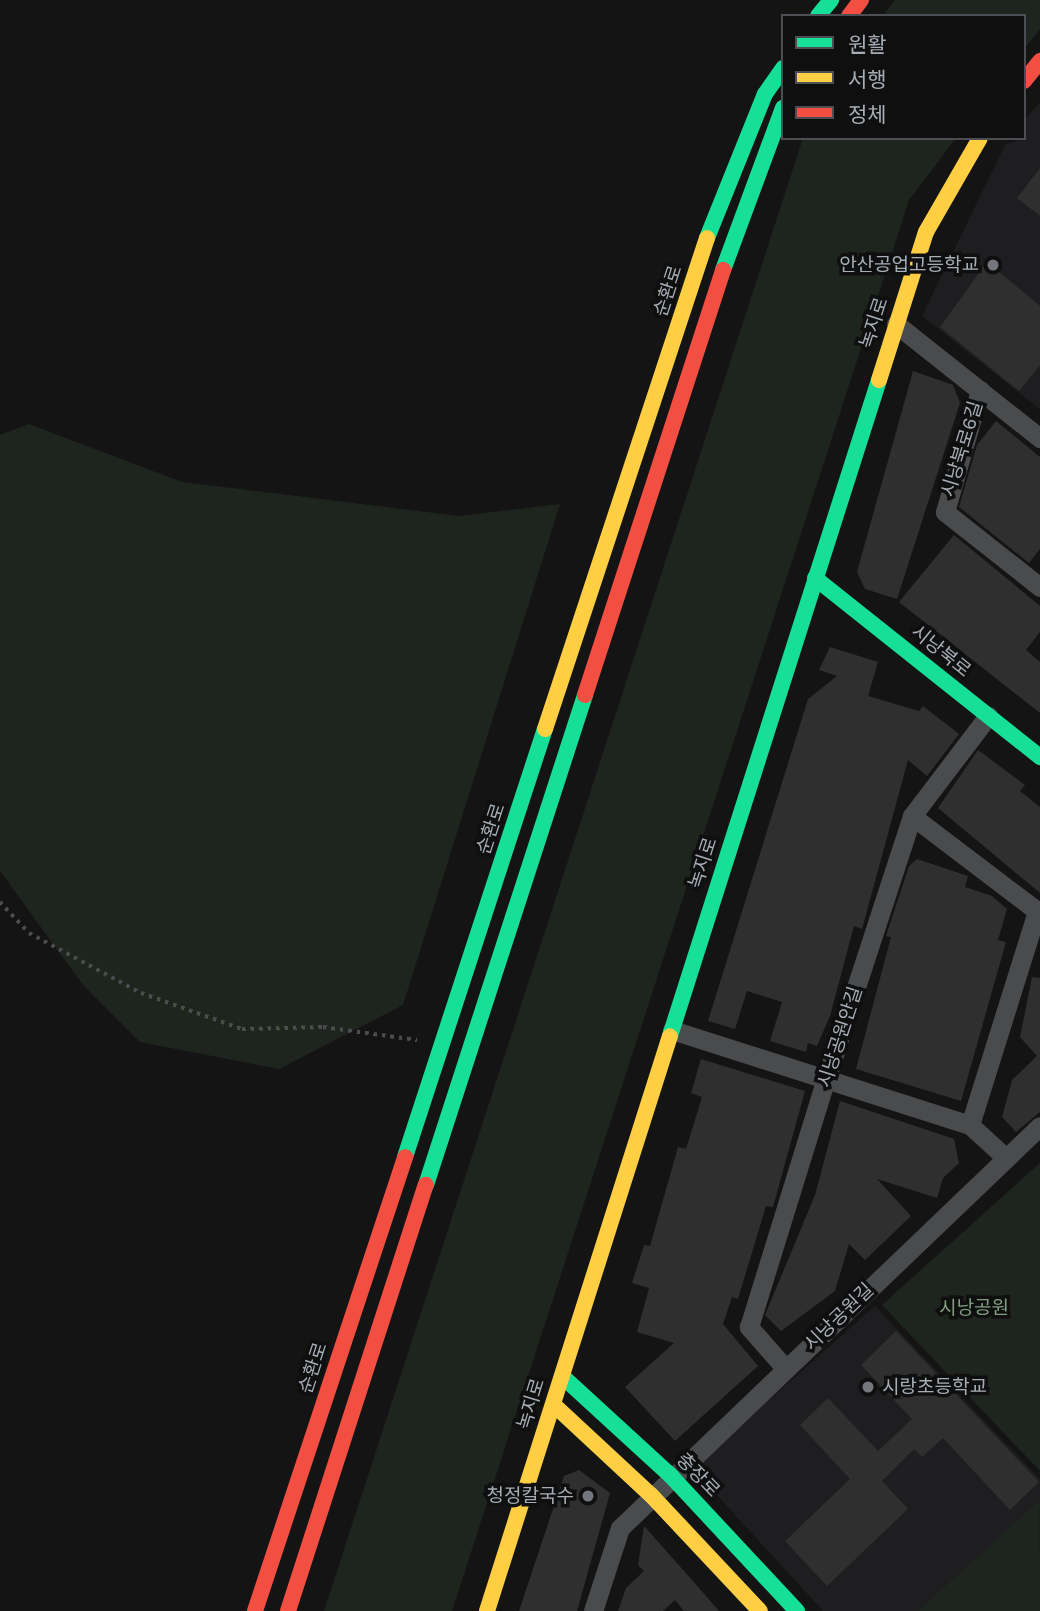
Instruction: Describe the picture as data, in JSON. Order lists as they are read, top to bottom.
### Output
{
  "streets": {
    "street": [
      "순환로",
      "녹지로",
      "시낭북로6길",
      "시낭북로",
      "시낭공원안길",
      "시낭공원길",
      "충장로"
    ]
  },
  "crossings": [
    ["녹지로", "시낭북로6길"],
    ["녹지로", "시낭북로"],
    ["녹지로", "충장로"],
    ["시낭북로", "시낭공원안길"],
    ["시낭공원안길", "시낭공원길"],
    ["시낭공원길", "충장로"]
  ],
  "parks": ["시낭공원"],
  "places": ["안산공업고등학교", "시랑초등학교", "청정칼국수"],
  "legend": ["원활", "서행", "정체"]
}
